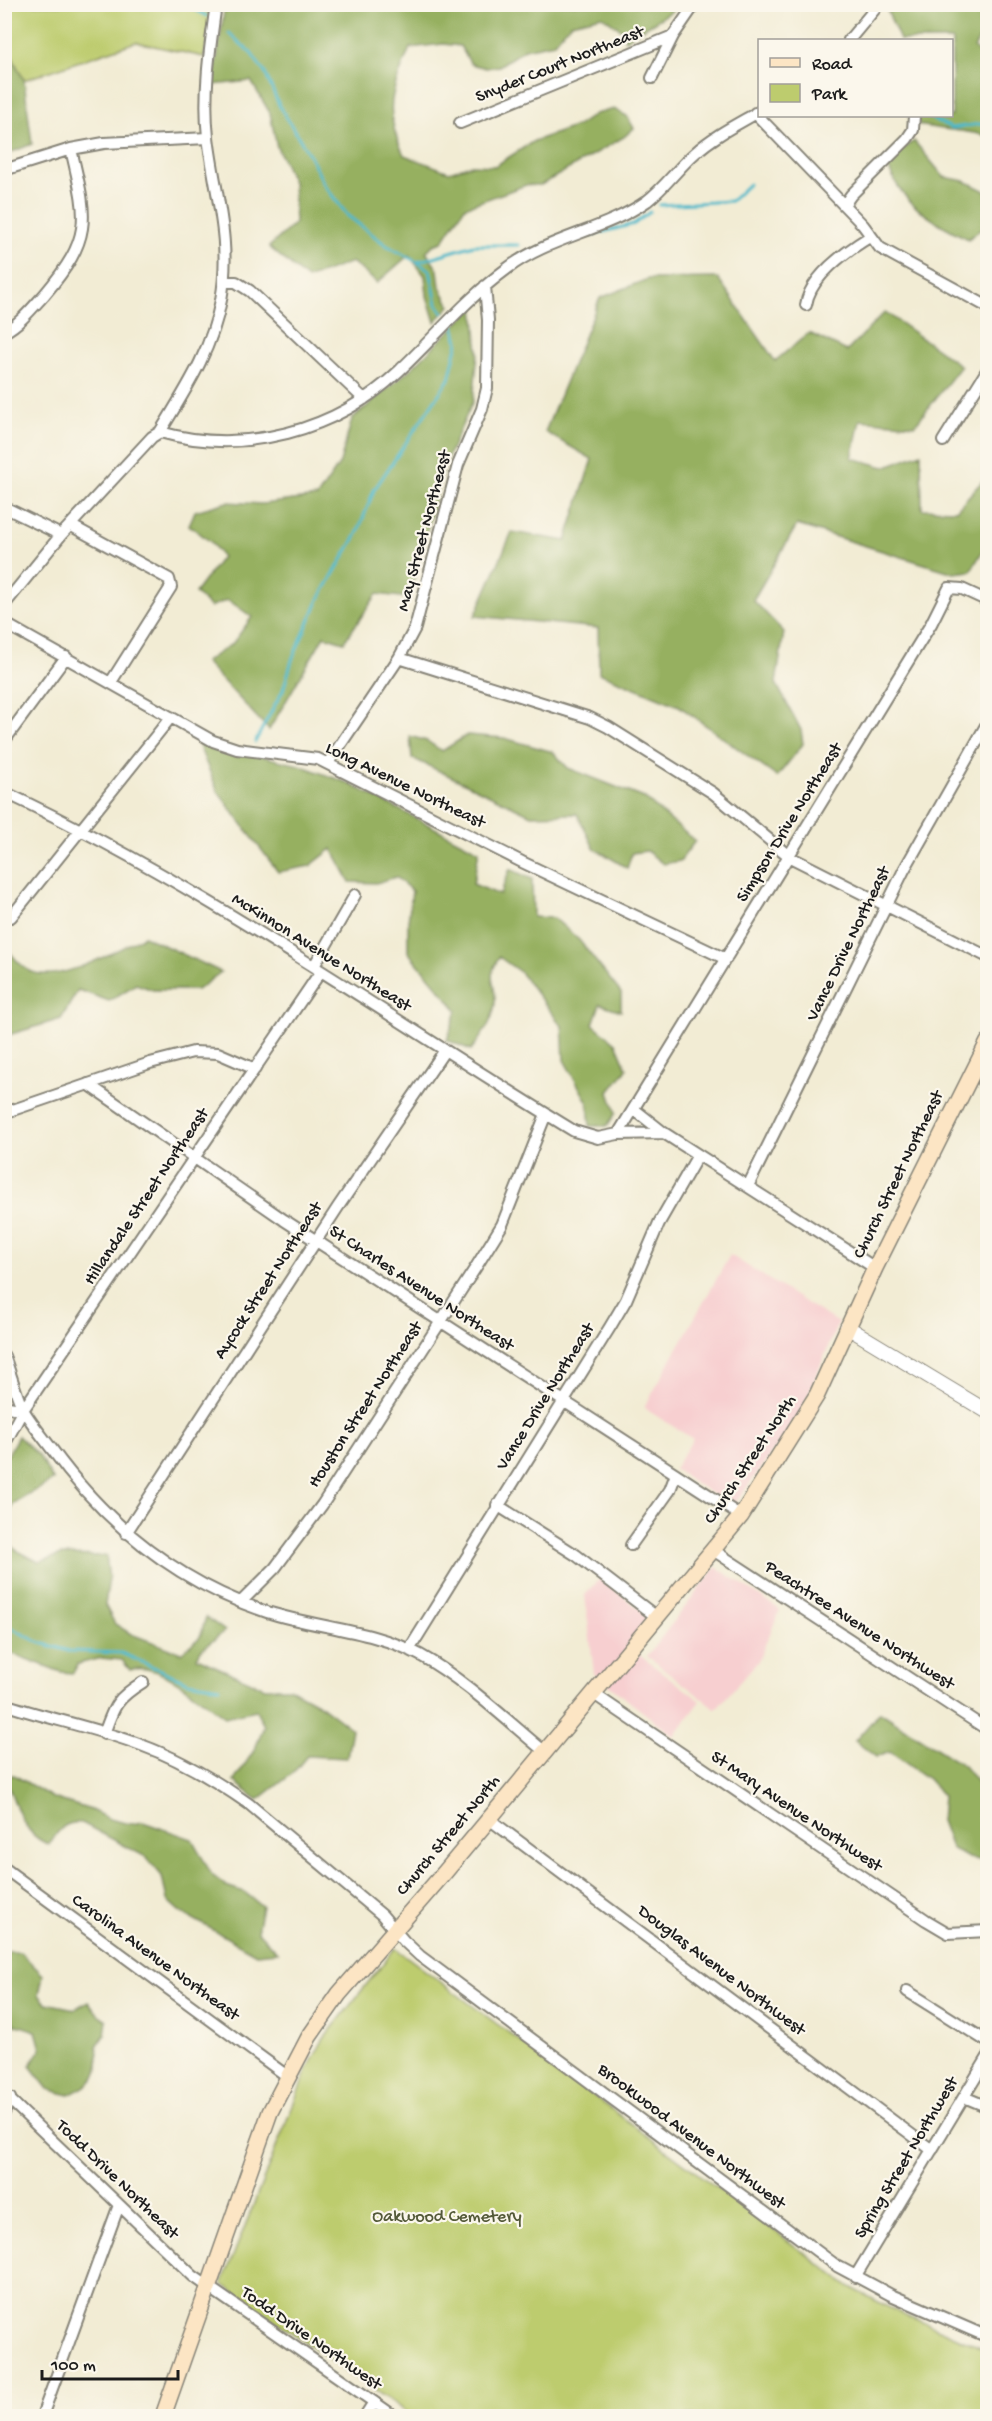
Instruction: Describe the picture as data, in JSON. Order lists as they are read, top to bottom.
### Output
{
  "streets": {
    "main road": ["Church Street Northeast", "Church Street North"],
    "street": [
      "Snyder Court Northeast",
      "May Street Northeast",
      "Long Avenue Northeast",
      "Simpson Drive Northeast",
      "Vance Drive Northeast",
      "McKinnon Avenue Northeast",
      "Hillandale Street Northeast",
      "Aycock Street Northeast",
      "St Charles Avenue Northeast",
      "Houston Street Northeast",
      "Peachtree Avenue Northwest",
      "St Mary Avenue Northwest",
      "Carolina Avenue Northeast",
      "Douglas Avenue Northwest",
      "Brookwood Avenue Northwest",
      "Spring Street Northwest",
      "Todd Drive Northeast",
      "Todd Drive Northwest"
    ]
  },
  "crossings": [
    ["May Street Northeast", "Long Avenue Northeast"],
    ["Long Avenue Northeast", "Simpson Drive Northeast"],
    ["Vance Drive Northeast", "St Charles Avenue Northeast"],
    ["McKinnon Avenue Northeast", "Hillandale Street Northeast"],
    ["McKinnon Avenue Northeast", "Aycock Street Northeast"],
    ["McKinnon Avenue Northeast", "Houston Street Northeast"],
    ["Church Street Northeast", "Church Street North"],
    ["Hillandale Street Northeast", "St Charles Avenue Northeast"],
    ["Aycock Street Northeast", "St Charles Avenue Northeast"],
    ["St Charles Avenue Northeast", "Houston Street Northeast"],
    ["St Charles Avenue Northeast", "Church Street North"],
    ["Church Street North", "Peachtree Avenue Northwest"],
    ["Church Street North", "St Mary Avenue Northwest"],
    ["Church Street North", "Carolina Avenue Northeast"],
    ["Church Street North", "Douglas Avenue Northwest"],
    ["Church Street North", "Brookwood Avenue Northwest"],
    ["Church Street North", "Todd Drive Northeast"],
    ["Church Street North", "Todd Drive Northwest"],
    ["Douglas Avenue Northwest", "Spring Street Northwest"],
    ["Brookwood Avenue Northwest", "Spring Street Northwest"],
    ["Todd Drive Northeast", "Todd Drive Northwest"]
  ],
  "parks": ["Oakwood Cemetery"],
  "legend": ["Road", "Park"],
  "scale_bar": "100 m"
}
